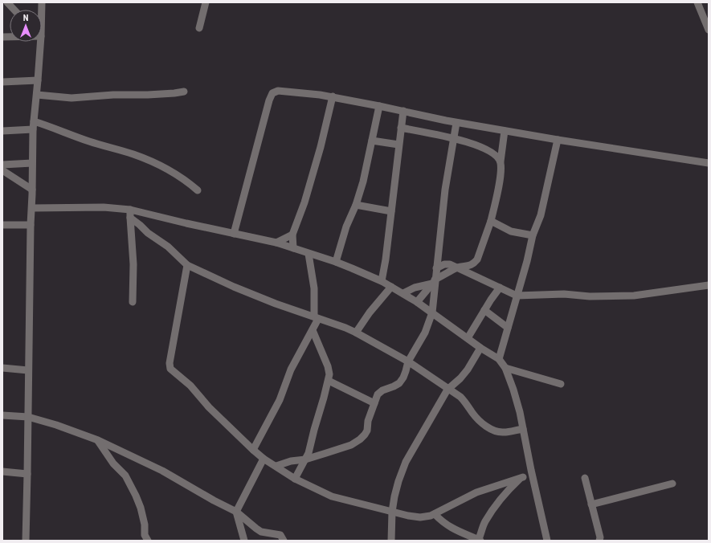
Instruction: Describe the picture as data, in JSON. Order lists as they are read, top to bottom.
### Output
{
  "north": "top"
}
